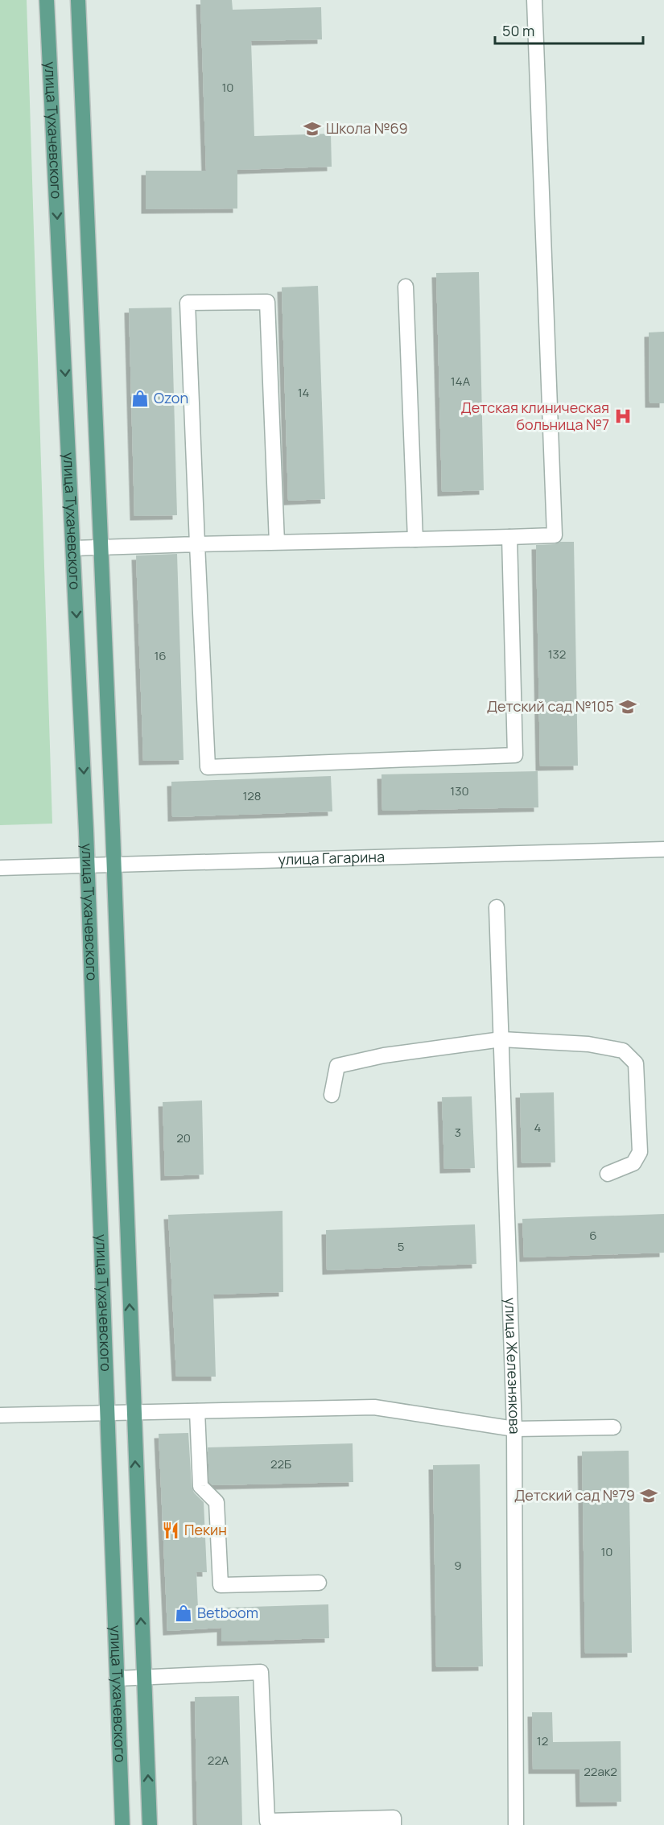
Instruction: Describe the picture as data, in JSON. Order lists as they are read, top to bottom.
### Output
{
  "streets": {
    "main road": ["улица Тухачевского"],
    "street": ["улица Гагарина", "улица Железнякова"]
  },
  "crossings": [
    ["улица Тухачевского", "улица Гагарина"]
  ],
  "places": {
    "school or university": ["Школа №69", "Детский сад №105", "Детский сад №79"],
    "shop": ["Ozon", "Betboom"],
    "hospital": ["Детская клиническая больница №7"],
    "restaurant": ["Пекин"]
  },
  "house_numbers": [
    "10",
    "14А",
    "14",
    "132",
    "16",
    "130",
    "128",
    "4",
    "3",
    "20",
    "6",
    "5",
    "22Б",
    "10",
    "9",
    "12",
    "22А",
    "22ак2"
  ],
  "scale_bar": "50 m"
}
